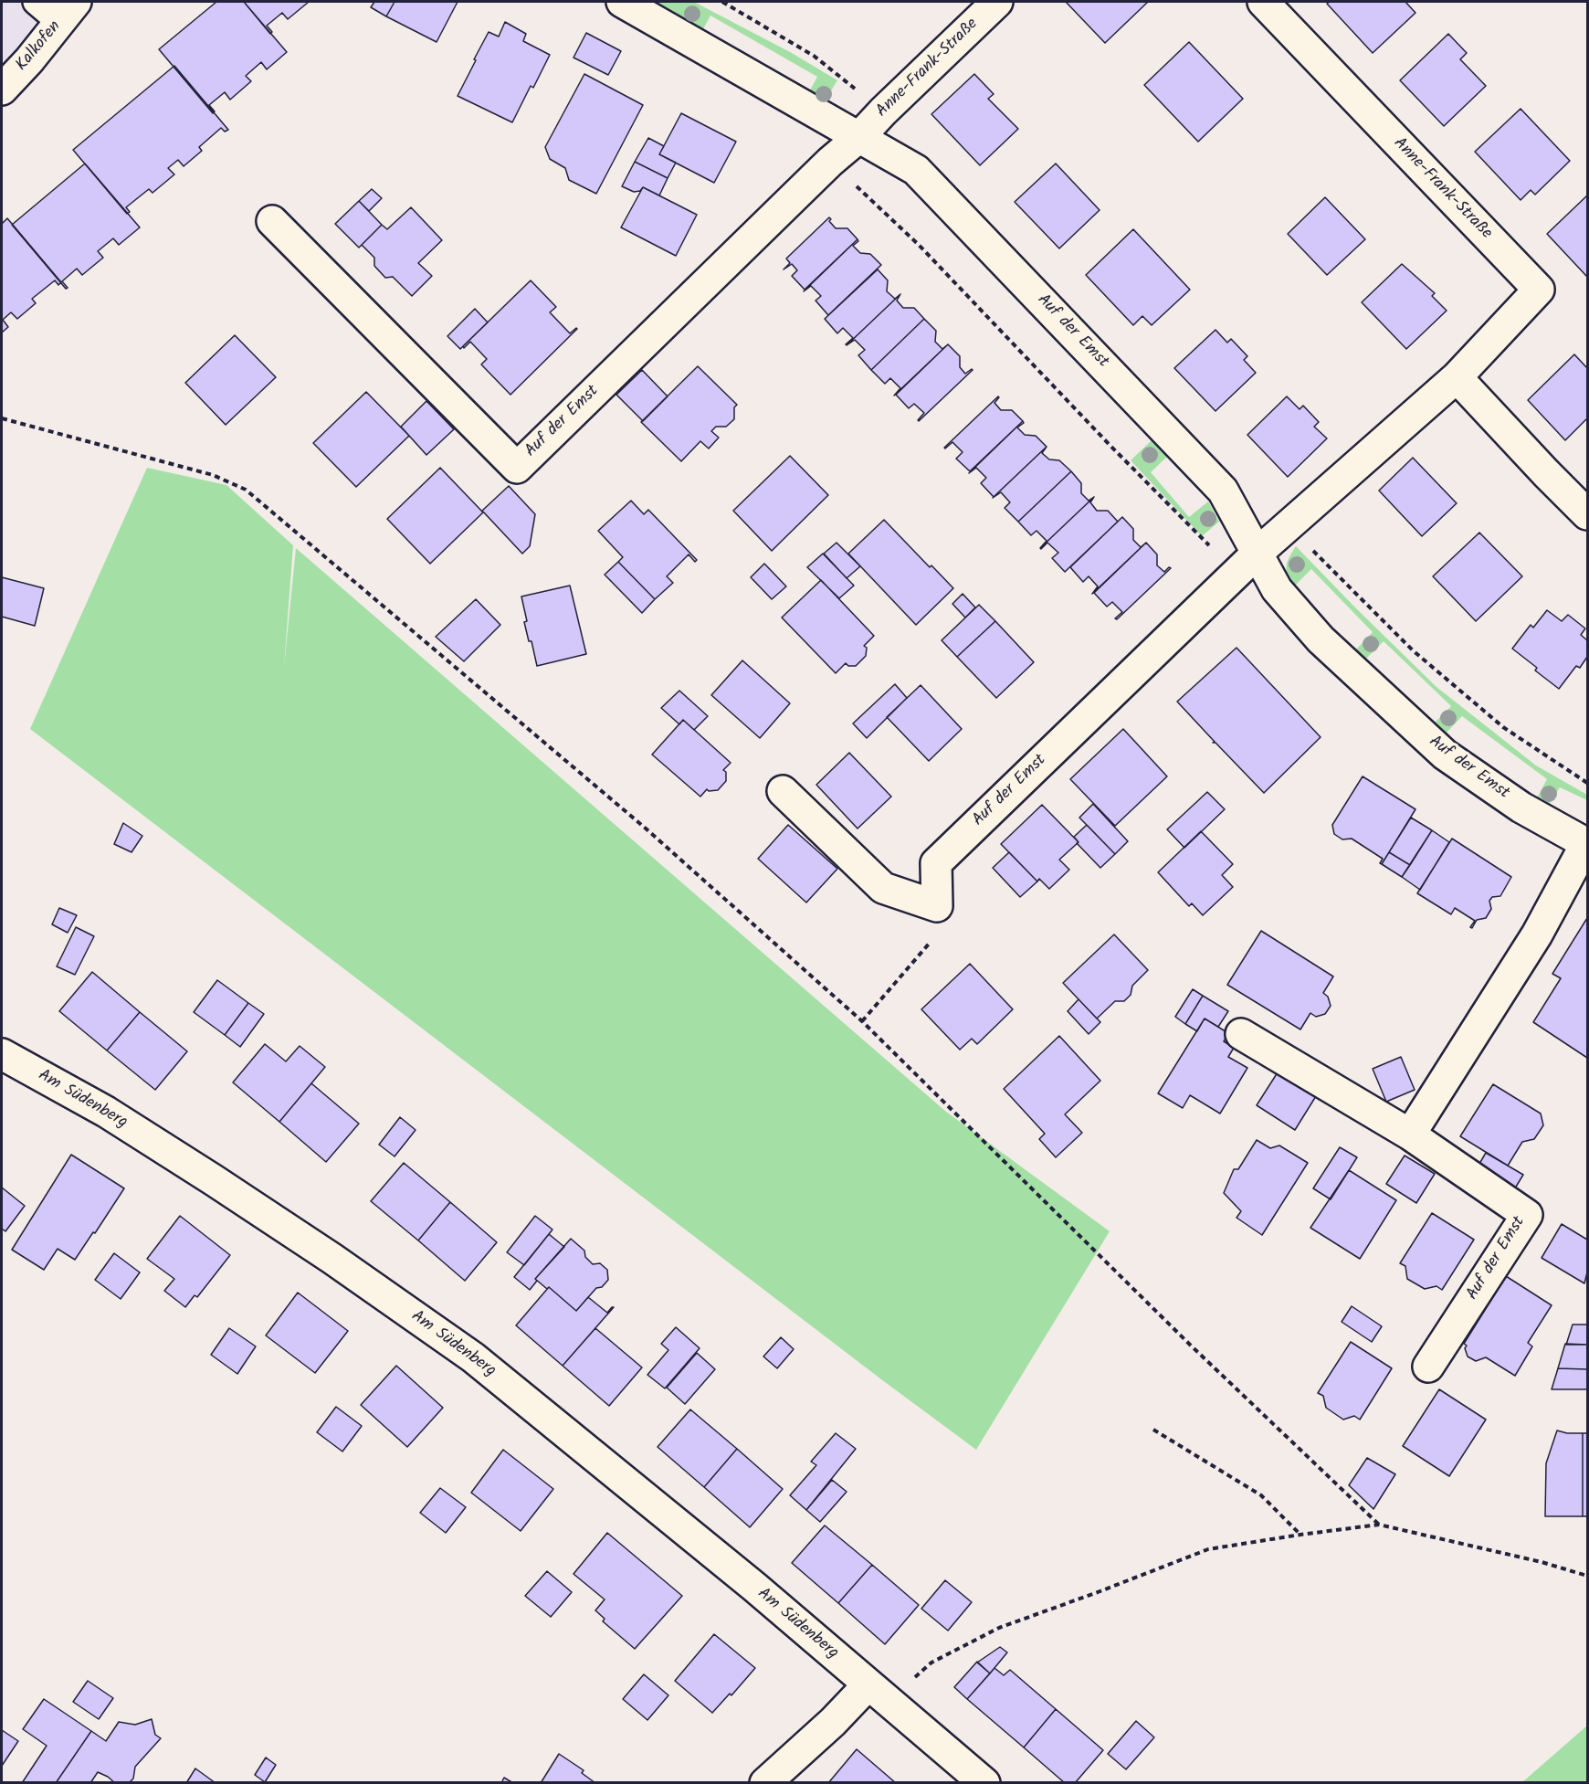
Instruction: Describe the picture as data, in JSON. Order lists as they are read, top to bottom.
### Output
{
  "streets": {
    "street": [
      "Kalkofen",
      "Anne-Frank-Straße",
      "Auf der Emst",
      "Am Südenberg"
    ]
  },
  "crossings": [
    ["Anne-Frank-Straße", "Auf der Emst"]
  ]
}
